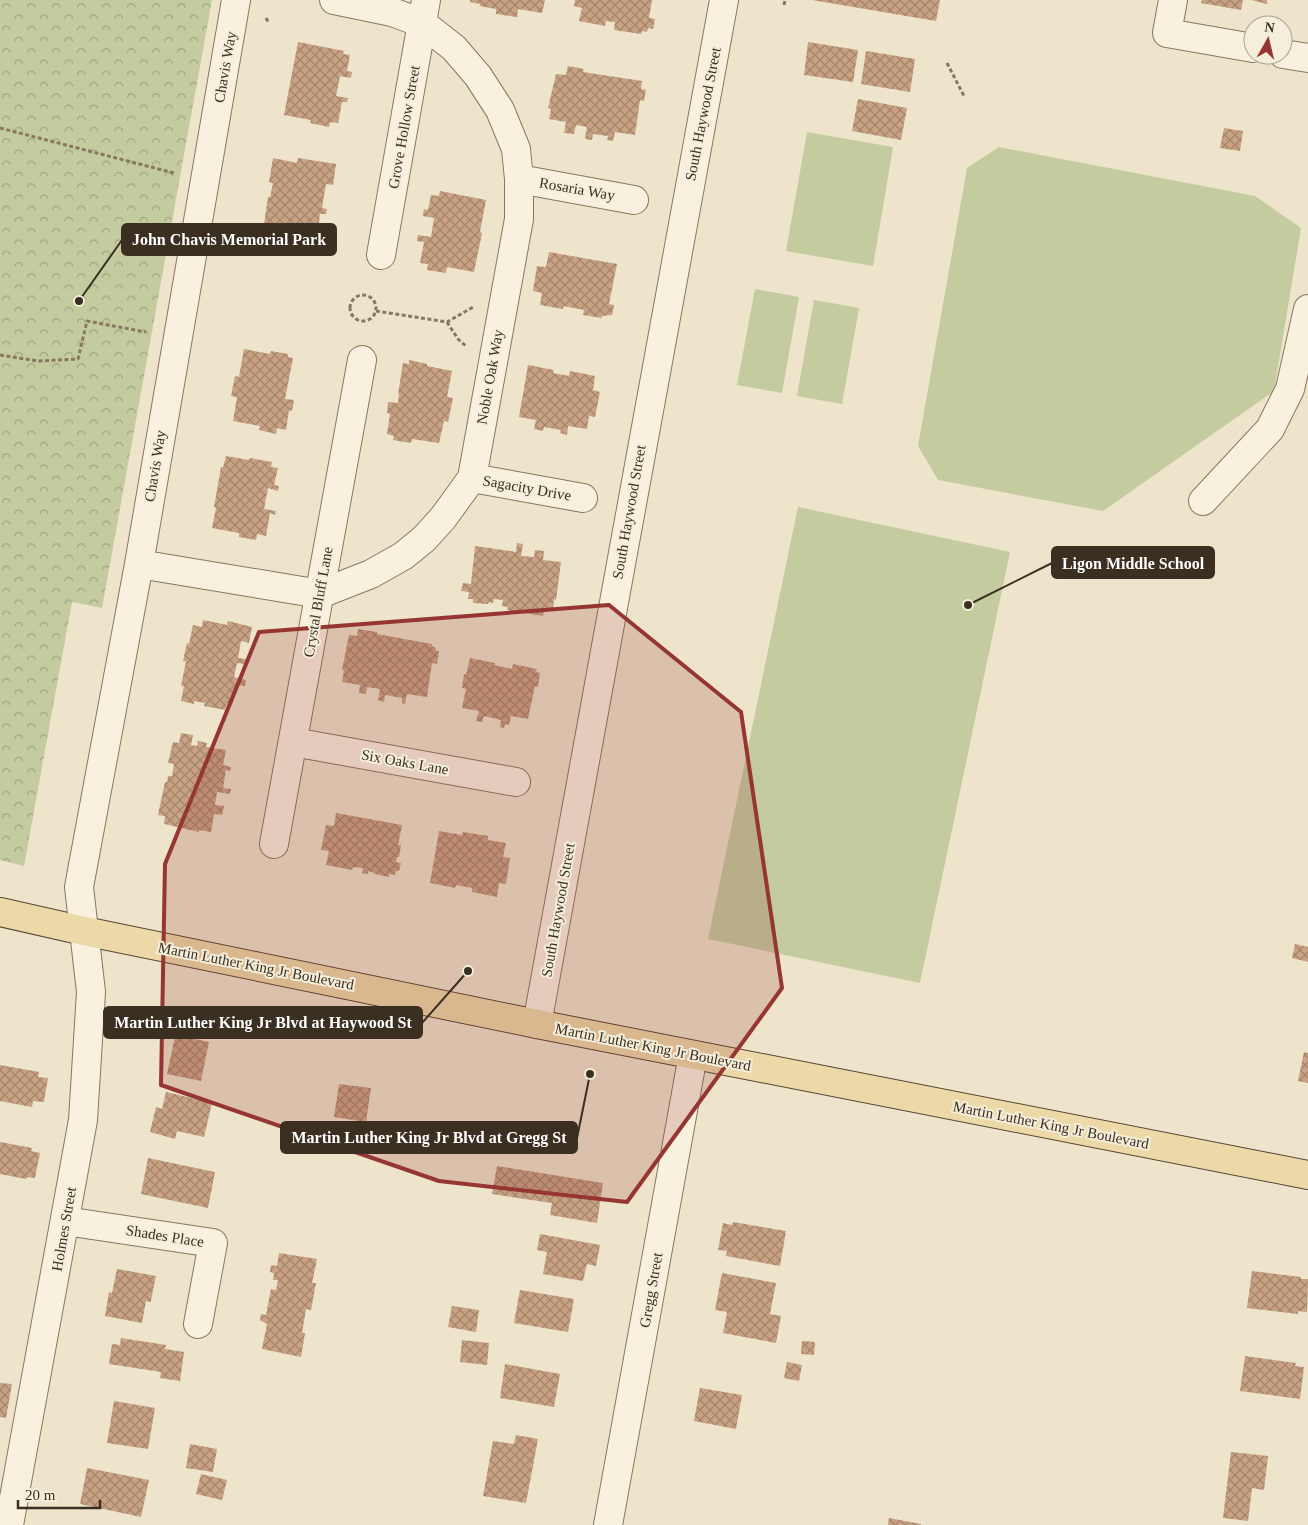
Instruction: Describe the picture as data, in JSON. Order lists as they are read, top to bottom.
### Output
{
  "streets": {
    "main road": ["Martin Luther King Jr Boulevard"],
    "street": [
      "Chavis Way",
      "South Haywood Street",
      "Grove Hollow Street",
      "Rosaria Way",
      "Noble Oak Way",
      "Sagacity Drive",
      "Crystal Bluff Lane",
      "Six Oaks Lane",
      "Holmes Street",
      "Shades Place",
      "Gregg Street"
    ]
  },
  "crossings": [
    ["Chavis Way", "Martin Luther King Jr Boulevard"],
    ["Chavis Way", "Holmes Street"],
    ["South Haywood Street", "Martin Luther King Jr Boulevard"],
    ["Grove Hollow Street", "Noble Oak Way"],
    ["Rosaria Way", "Noble Oak Way"],
    ["Noble Oak Way", "Sagacity Drive"],
    ["Noble Oak Way", "Crystal Bluff Lane"],
    ["Crystal Bluff Lane", "Six Oaks Lane"],
    ["Martin Luther King Jr Boulevard", "Holmes Street"],
    ["Martin Luther King Jr Boulevard", "Gregg Street"],
    ["Holmes Street", "Shades Place"]
  ],
  "places": [
    "John Chavis Memorial Park",
    "Ligon Middle School",
    "Martin Luther King Jr Blvd at Haywood St",
    "Martin Luther King Jr Blvd at Gregg St"
  ],
  "scale_bar": "20 m",
  "north": "top"
}
